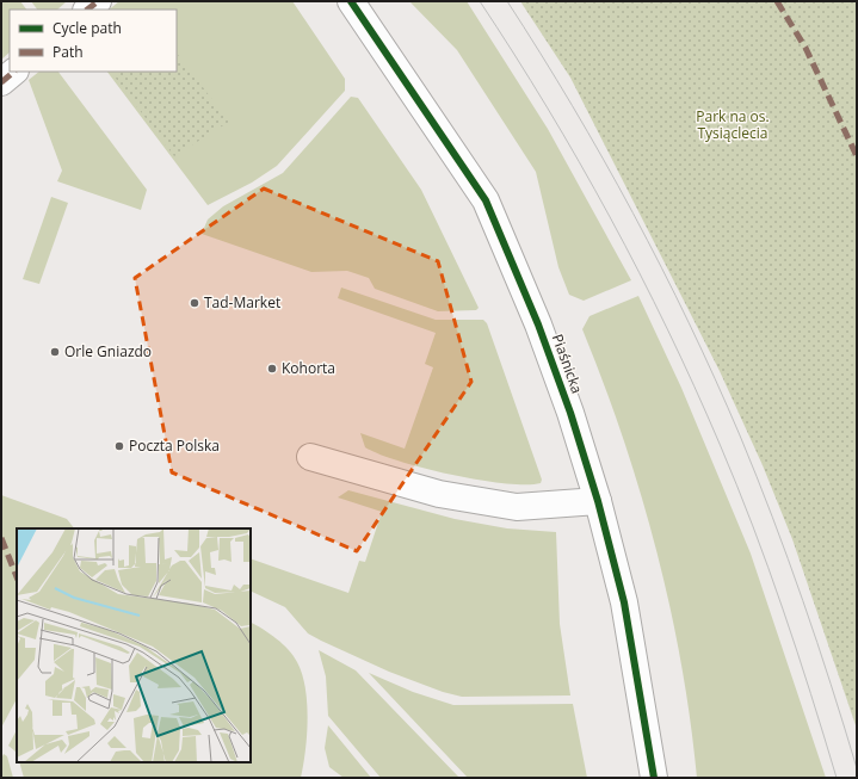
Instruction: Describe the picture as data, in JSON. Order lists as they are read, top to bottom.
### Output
{
  "streets": {
    "street": ["Piaśnicka"]
  },
  "parks": ["Park na os. Tysiąclecia"],
  "places": [
    "Tad-Market",
    "Orle Gniazdo",
    "Kohorta",
    "Poczta Polska"
  ],
  "legend": ["Cycle path", "Path"]
}
